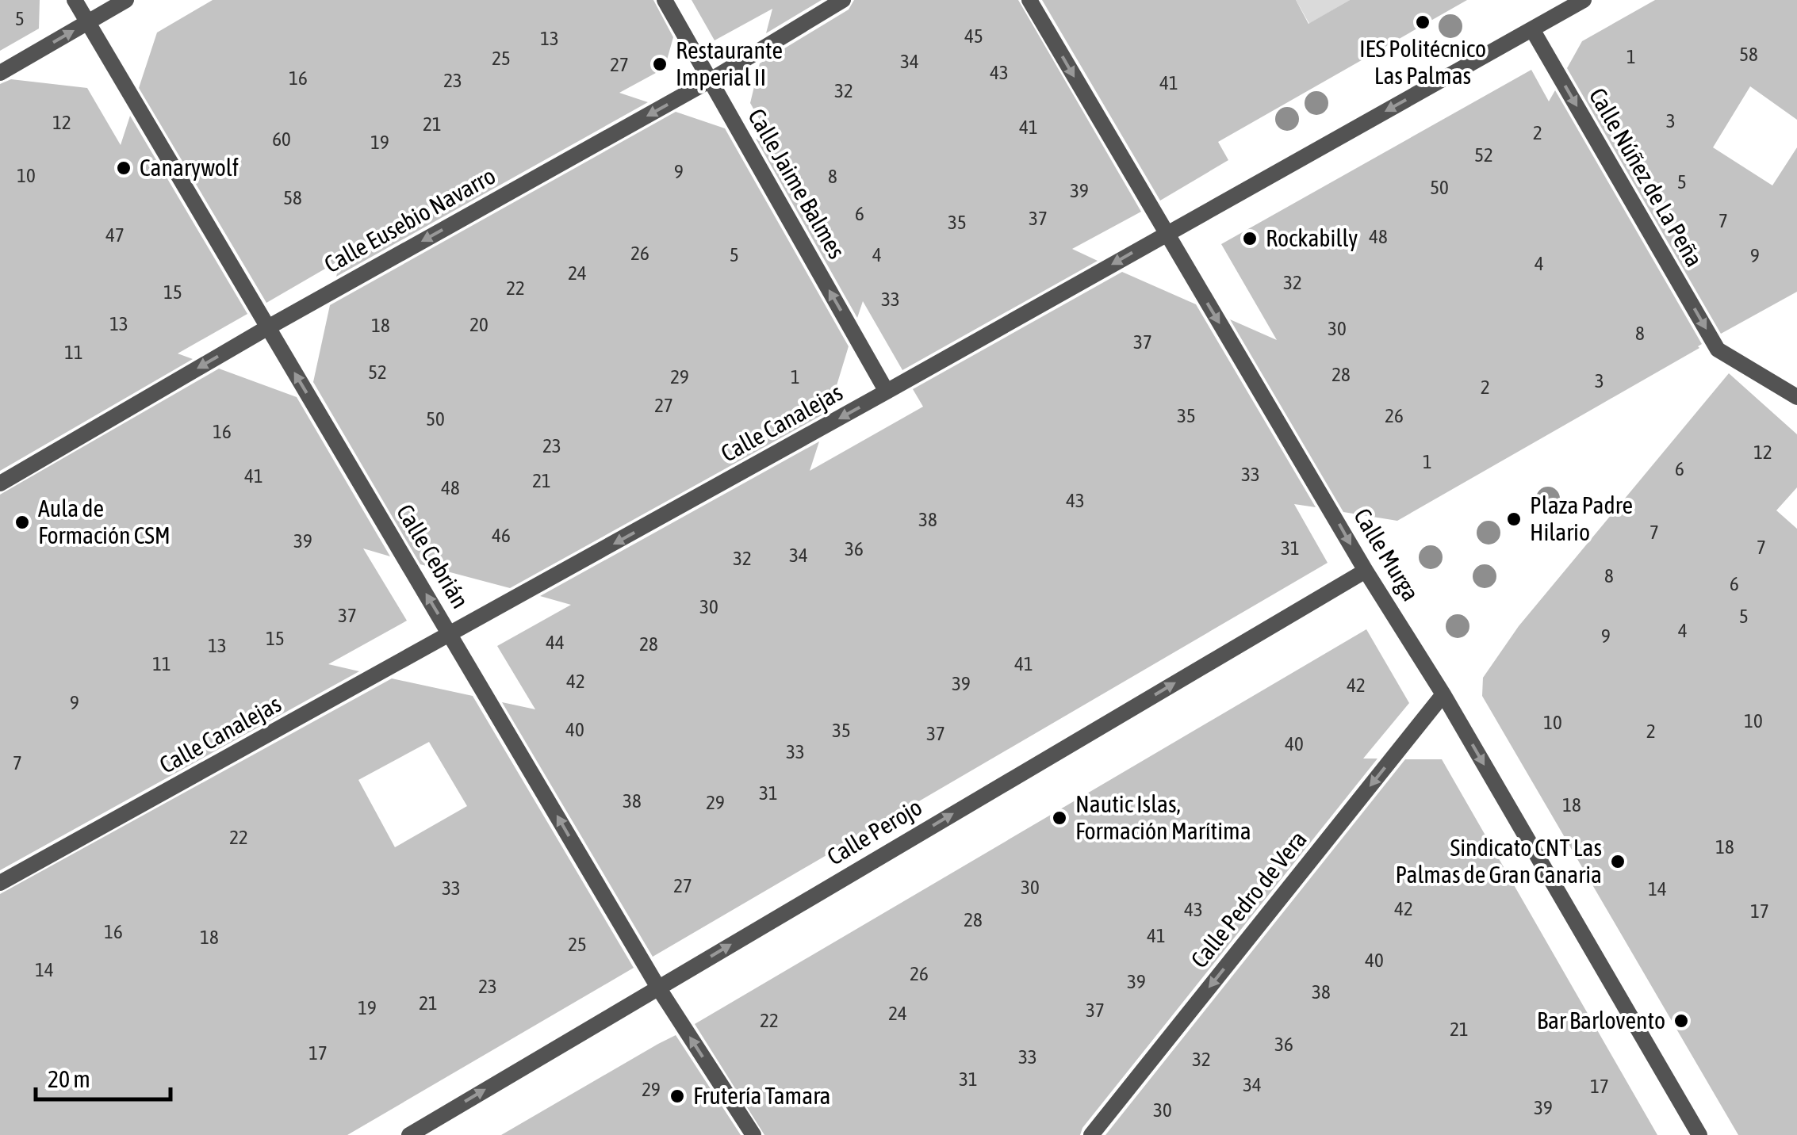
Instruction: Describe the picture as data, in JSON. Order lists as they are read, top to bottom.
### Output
{
  "streets": {
    "street": [
      "Calle Núñez de La Peña",
      "Calle Jaime Balmes",
      "Calle Eusebio Navarro",
      "Calle Canalejas",
      "Calle Murga",
      "Calle Cebrián",
      "Calle Perojo",
      "Calle Pedro de Vera"
    ]
  },
  "crossings": [
    ["Calle Núñez de La Peña", "Calle Canalejas"],
    ["Calle Jaime Balmes", "Calle Eusebio Navarro"],
    ["Calle Jaime Balmes", "Calle Canalejas"],
    ["Calle Eusebio Navarro", "Calle Cebrián"],
    ["Calle Canalejas", "Calle Murga"],
    ["Calle Canalejas", "Calle Cebrián"],
    ["Calle Murga", "Calle Perojo"],
    ["Calle Murga", "Calle Pedro de Vera"],
    ["Calle Cebrián", "Calle Perojo"]
  ],
  "one_way": [
    "Calle Núñez de La Peña",
    "Calle Jaime Balmes",
    "Calle Eusebio Navarro",
    "Calle Canalejas",
    "Calle Murga",
    "Calle Cebrián",
    "Calle Perojo",
    "Calle Pedro de Vera"
  ],
  "places": [
    "IES Politécnico Las Palmas",
    "Restaurante Imperial II",
    "Canarywolf",
    "Rockabilly",
    "Plaza Padre Hilario",
    "Aula de Formación CSM",
    "Nautic Islas, Formación Marítima",
    "Sindicato CNT Las Palmas de Gran Canaria",
    "Bar Barlovento",
    "Frutería Tamara"
  ],
  "house_numbers": [
    "5",
    "45",
    "13",
    "58",
    "1",
    "25",
    "34",
    "27",
    "43",
    "16",
    "23",
    "41",
    "32",
    "3",
    "12",
    "21",
    "41",
    "2",
    "60",
    "19",
    "52",
    "9",
    "10",
    "8",
    "5",
    "50",
    "39",
    "58",
    "6",
    "37",
    "7",
    "35",
    "47",
    "48",
    "26",
    "5",
    "4",
    "9",
    "4",
    "24",
    "32",
    "22",
    "15",
    "33",
    "13",
    "20",
    "18",
    "30",
    "8",
    "37",
    "11",
    "52",
    "28",
    "29",
    "1",
    "3",
    "2",
    "27",
    "35",
    "26",
    "50",
    "16",
    "23",
    "12",
    "1",
    "6",
    "33",
    "41",
    "21",
    "48",
    "43",
    "38",
    "7",
    "46",
    "39",
    "7",
    "31",
    "36",
    "34",
    "32",
    "8",
    "6",
    "30",
    "37",
    "5",
    "4",
    "9",
    "15",
    "44",
    "28",
    "13",
    "11",
    "41",
    "42",
    "39",
    "42",
    "9",
    "10",
    "10",
    "40",
    "35",
    "2",
    "37",
    "40",
    "33",
    "7",
    "31",
    "38",
    "29",
    "18",
    "22",
    "18",
    "27",
    "30",
    "33",
    "14",
    "42",
    "43",
    "17",
    "28",
    "16",
    "41",
    "18",
    "25",
    "40",
    "14",
    "26",
    "39",
    "23",
    "38",
    "21",
    "19",
    "37",
    "24",
    "22",
    "21",
    "36",
    "17",
    "33",
    "32",
    "31",
    "34",
    "17",
    "29",
    "39",
    "30"
  ],
  "scale_bar": "20 m"
}
